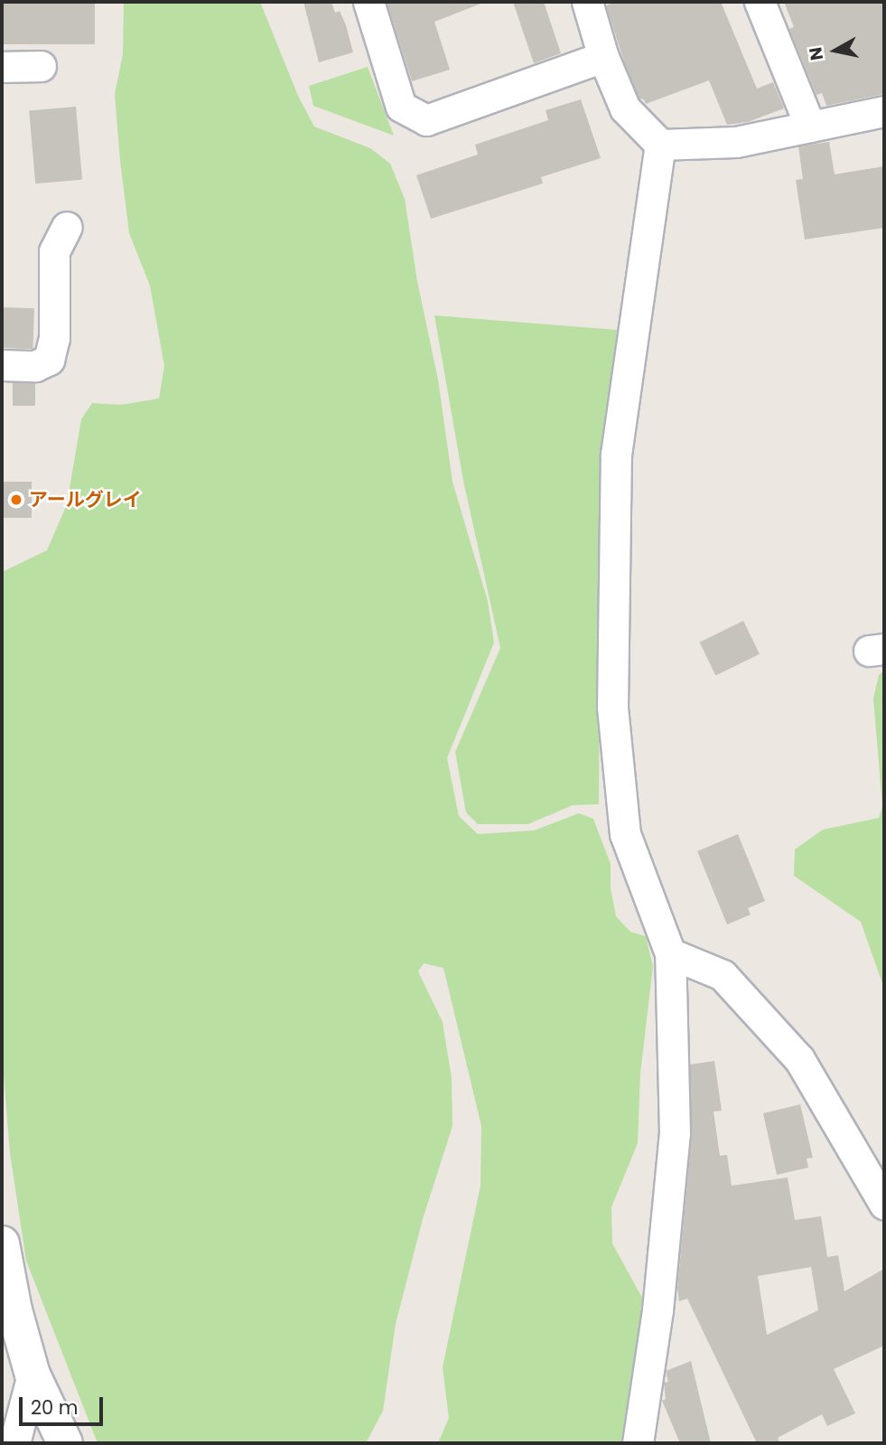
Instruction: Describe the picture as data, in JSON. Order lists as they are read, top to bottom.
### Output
{
  "places": ["アールグレイ"],
  "scale_bar": "20 m",
  "north": "left"
}
